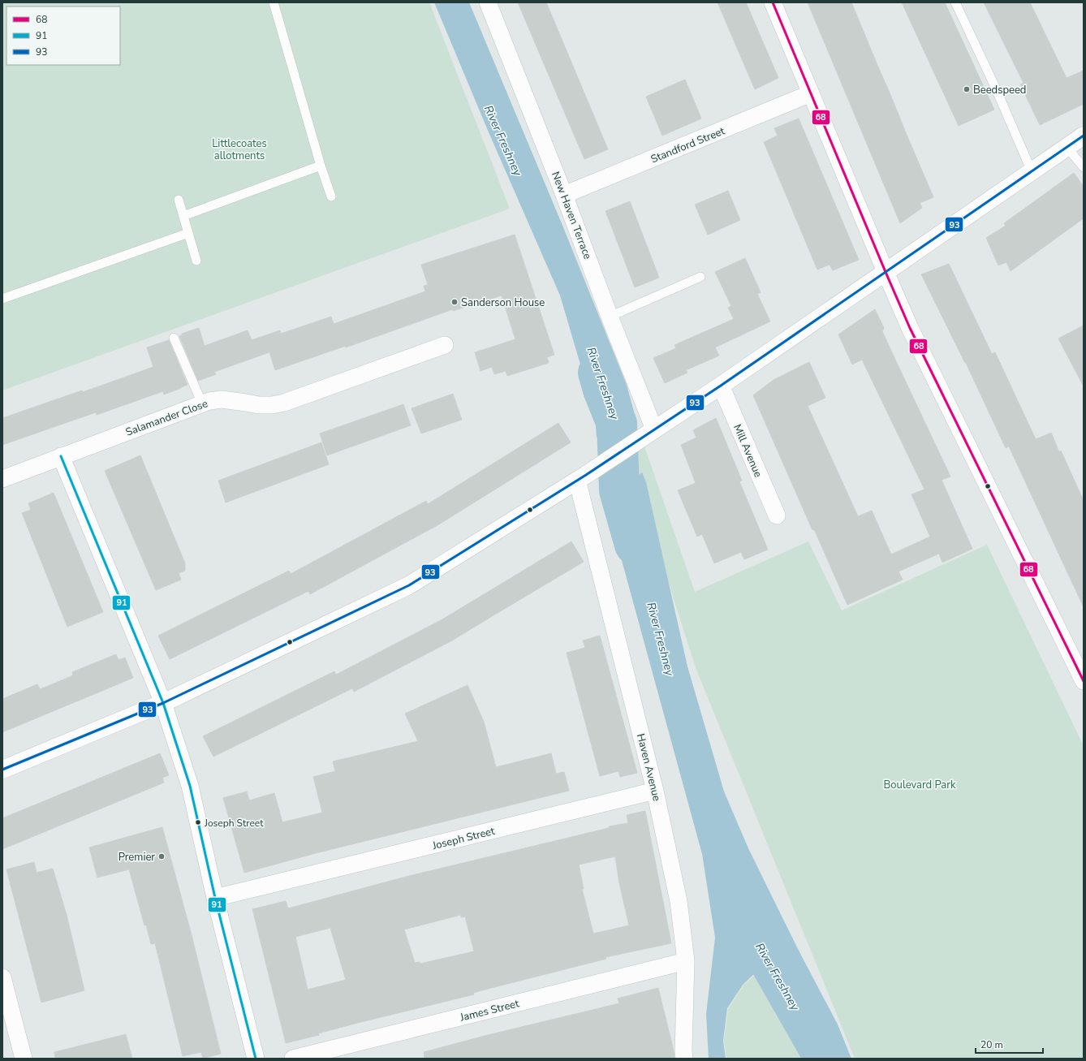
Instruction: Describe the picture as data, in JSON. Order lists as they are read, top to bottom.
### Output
{
  "streets": {
    "street": [
      "Standford Street",
      "New Haven Terrace",
      "Salamander Close",
      "Mill Avenue",
      "Haven Avenue",
      "Joseph Street",
      "James Street"
    ]
  },
  "crossings": [
    ["Standford Street", "New Haven Terrace"],
    ["Haven Avenue", "Joseph Street"],
    ["Haven Avenue", "James Street"]
  ],
  "water": ["River Freshney"],
  "parks": ["Littlecoates allotments", "Boulevard Park"],
  "places": [
    "Beedspeed",
    "Sanderson House",
    "Joseph Street",
    "Premier"
  ],
  "lines": ["transit line 68", "transit line 93", "transit line 91"],
  "legend": ["68", "91", "93"],
  "scale_bar": "20 m"
}
